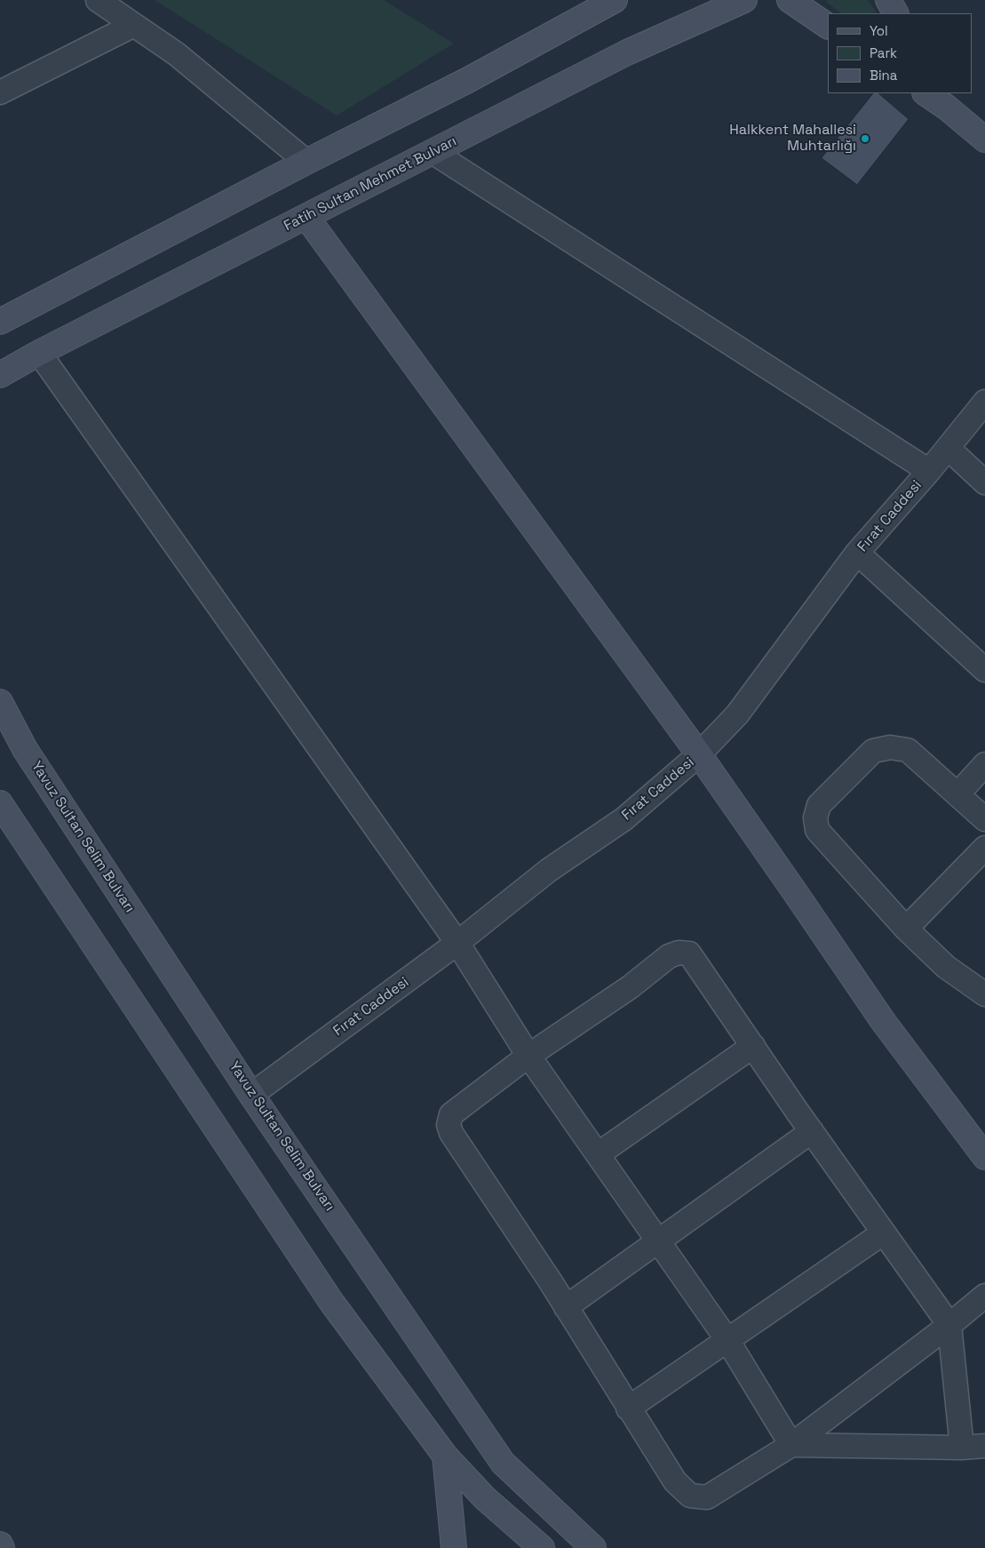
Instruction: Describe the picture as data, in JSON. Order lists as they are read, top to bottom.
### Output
{
  "streets": {
    "street": ["Fatih Sultan Mehmet Bulvarı", "Fırat Caddesi", "Yavuz Sultan Selim Bulvarı"]
  },
  "crossings": [
    ["Fırat Caddesi", "Yavuz Sultan Selim Bulvarı"]
  ],
  "places": ["Halkkent Mahallesi Muhtarlığı"],
  "legend": ["Yol", "Park", "Bina"]
}
